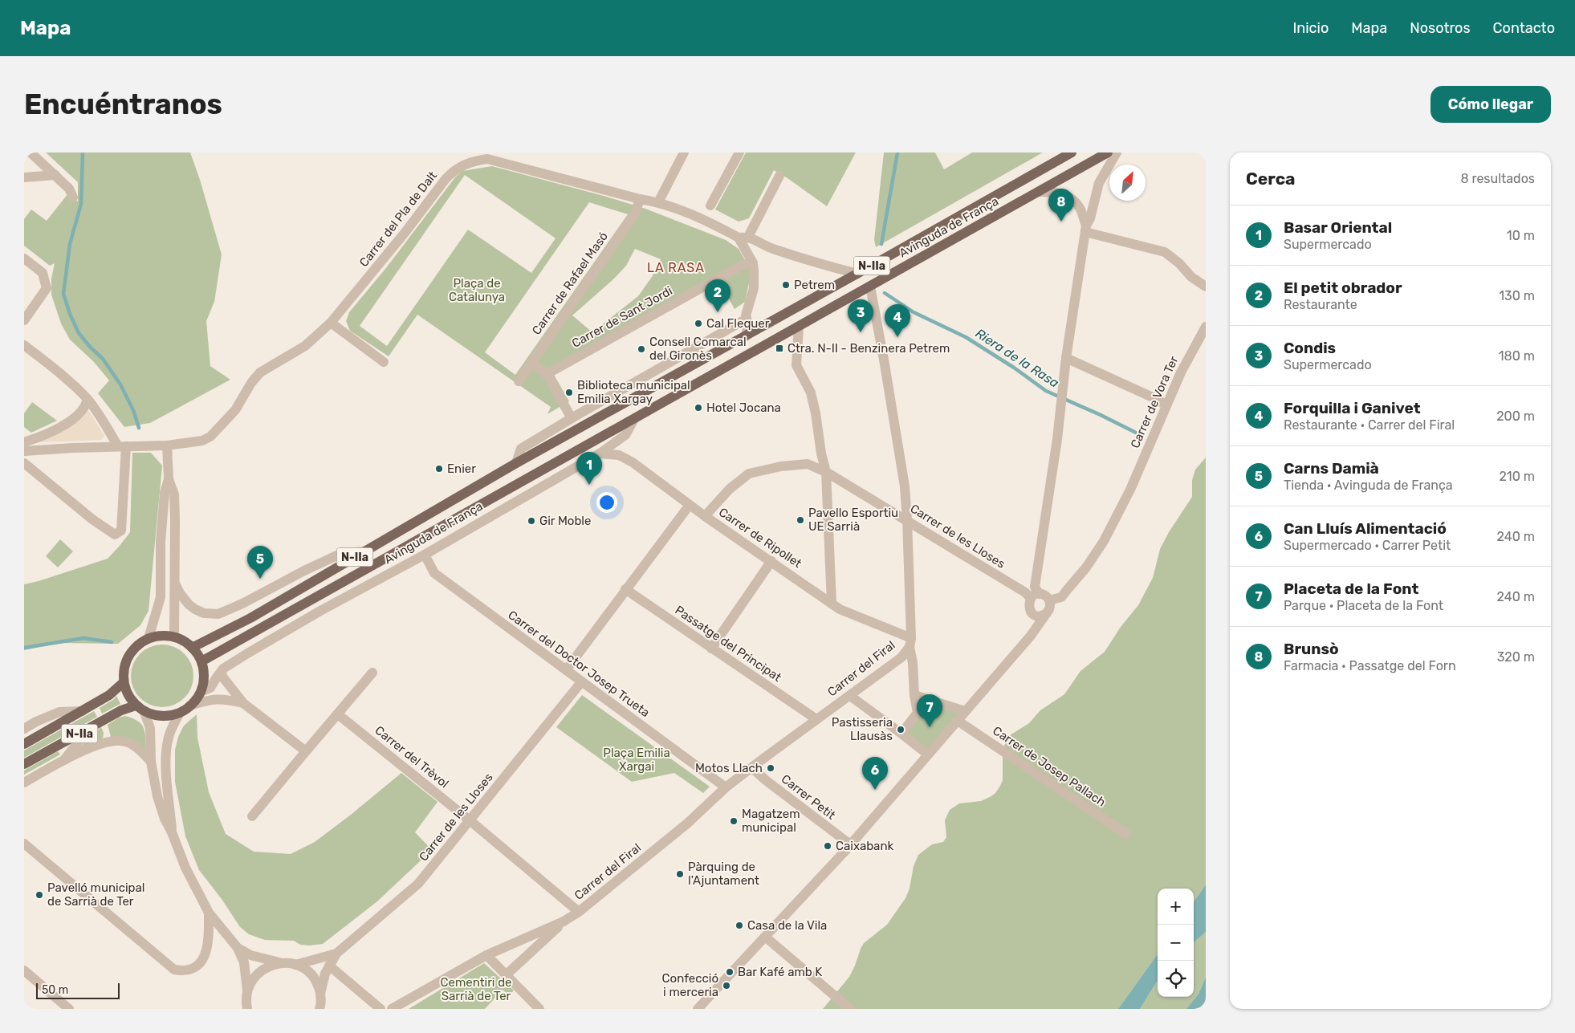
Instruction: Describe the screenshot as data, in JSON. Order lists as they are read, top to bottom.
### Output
{
  "streets": {
    "main road": ["Avinguda de França", "N-IIa"],
    "street": [
      "Carrer del Pla de Dalt",
      "Carrer de Rafael Masó",
      "Carrer de Sant Jordi",
      "Carrer de Vora Ter",
      "Carrer de les Lloses",
      "Carrer de Ripollet",
      "Passatge del Principat",
      "Carrer del Doctor Josep Trueta",
      "Carrer del Firal",
      "Carrer del Trèvol",
      "Carrer de Josep Pallach",
      "Carrer Petit"
    ]
  },
  "crossings": [
    ["Carrer del Pla de Dalt", "Carrer de Rafael Masó"],
    ["Avinguda de França", "N-IIa"],
    ["Avinguda de França", "Carrer de Ripollet"],
    ["Avinguda de França", "Carrer del Doctor Josep Trueta"],
    ["Avinguda de França", "Carrer del Firal"],
    ["Carrer de Vora Ter", "Carrer de les Lloses"],
    ["Carrer de les Lloses", "Carrer de Ripollet"],
    ["Carrer de les Lloses", "Carrer del Doctor Josep Trueta"],
    ["Carrer de les Lloses", "Carrer del Firal"],
    ["Carrer de les Lloses", "Carrer del Trèvol"],
    ["Carrer de Ripollet", "Carrer del Firal"],
    ["Passatge del Principat", "Carrer del Firal"],
    ["Carrer del Doctor Josep Trueta", "Carrer del Firal"],
    ["Carrer del Firal", "Carrer del Trèvol"],
    ["Carrer del Firal", "Carrer Petit"]
  ],
  "districts": ["LA RASA"],
  "water": ["Riera de la Rasa"],
  "parks": ["Plaça de Catalunya", "Plaça Emilia Xargai", "Cementiri de Sarrià de Ter"],
  "places": {
    "other": [
      "Petrem",
      "Cal Flequer",
      "Consell Comarcal del Gironès",
      "Biblioteca municipal Emilia Xargay",
      "Hotel Jocana",
      "Enier",
      "Pavello Esportiu UE Sarrià",
      "Gir Moble",
      "Pastisseria Llausàs",
      "Motos Llach",
      "Magatzem municipal",
      "Caixabank",
      "Pàrquing de l'Ajuntament",
      "Pavelló municipal de Sarrià de Ter",
      "Casa de la Vila",
      "Bar Kafé amb K",
      "Confecció i merceria"
    ],
    "transit": ["Ctra. N-II - Benzinera Petrem"]
  },
  "scale_bar": "50 m",
  "north": "top right",
  "page": {
    "header": "Mapa",
    "nav": [
      "Inicio",
      "Mapa",
      "Nosotros",
      "Contacto"
    ],
    "buttons": "Cómo llegar",
    "title": "Encuéntranos",
    "heading": ["Cerca", "8 resultados"],
    "pins": [
      "8",
      "2",
      "3",
      "4",
      "1",
      "5",
      "7",
      "6"
    ],
    "list": [
      {
        "mark": "1",
        "name": "Basar Oriental",
        "note": "Supermercado",
        "value": "10 m"
      },
      {
        "mark": "2",
        "name": "El petit obrador",
        "note": "Restaurante",
        "value": "130 m"
      },
      {
        "mark": "3",
        "name": "Condis",
        "note": "Supermercado",
        "value": "180 m"
      },
      {
        "mark": "4",
        "name": "Forquilla i Ganivet",
        "note": "Restaurante · Carrer del Firal",
        "value": "200 m"
      },
      {
        "mark": "5",
        "name": "Carns Damià",
        "note": "Tienda · Avinguda de França",
        "value": "210 m"
      },
      {
        "mark": "6",
        "name": "Can Lluís Alimentació",
        "note": "Supermercado · Carrer Petit",
        "value": "240 m"
      },
      {
        "mark": "7",
        "name": "Placeta de la Font",
        "note": "Parque · Placeta de la Font",
        "value": "240 m"
      },
      {
        "mark": "8",
        "name": "Brunsò",
        "note": "Farmacia · Passatge del Forn",
        "value": "320 m"
      }
    ],
    "map_buttons": ["+", "−"],
    "scale": "50 m"
  }
}
